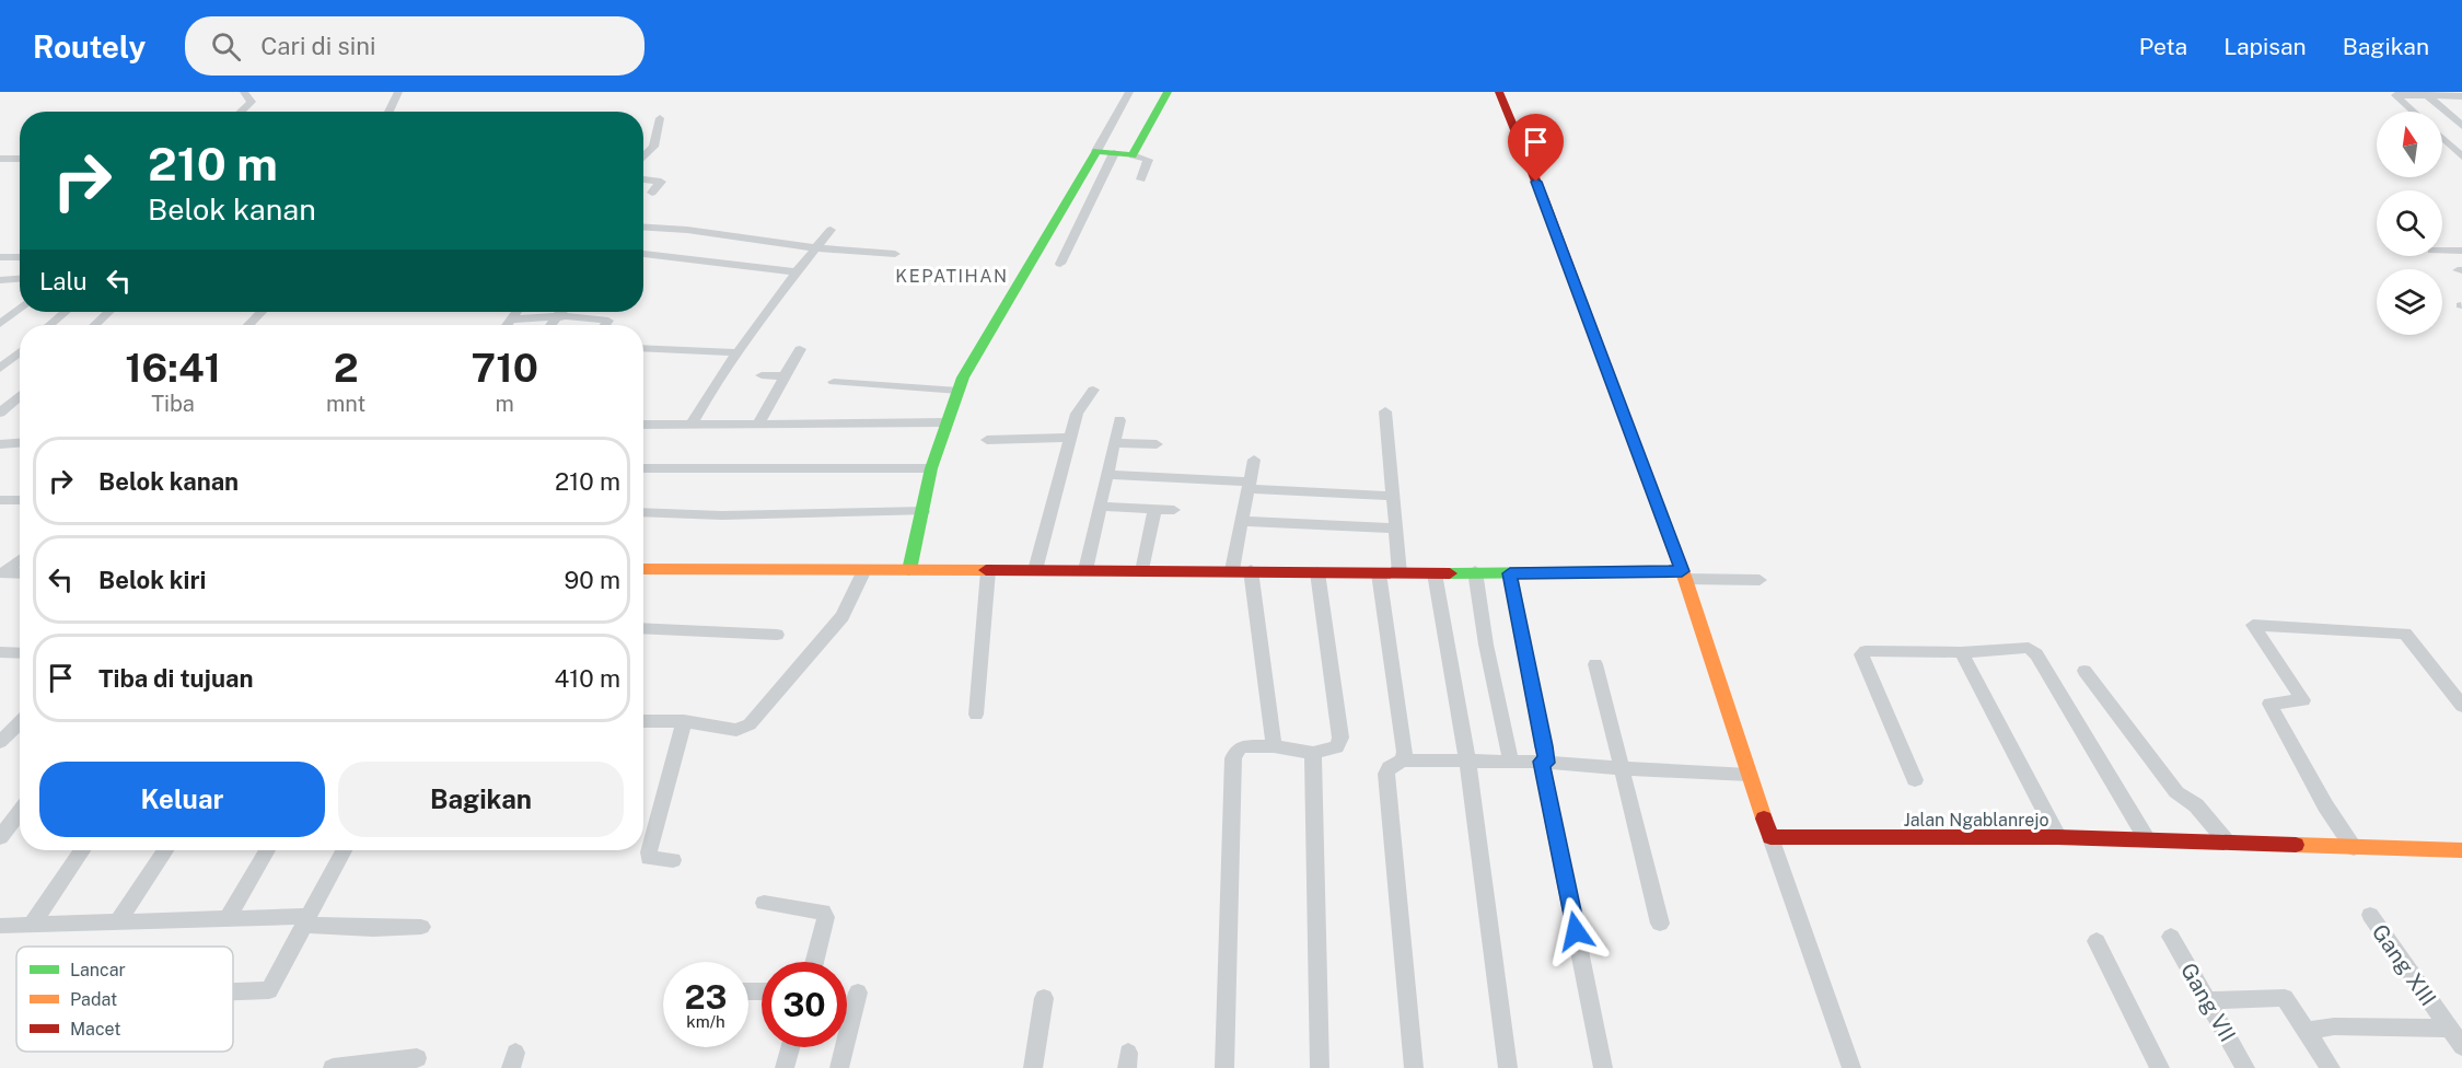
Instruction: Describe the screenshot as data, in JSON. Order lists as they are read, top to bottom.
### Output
{
  "streets": {
    "street": ["Jalan Ngablanrejo", "Gang XIII", "Gang VII"]
  },
  "districts": ["KEPATIHAN"],
  "legend": ["Lancar", "Padat", "Macet"],
  "north": "top",
  "page": {
    "header": "Routely",
    "search": "Cari di sini",
    "nav": ["Peta", "Lapisan", "Bagikan"],
    "turn": ["210 m", "Belok kanan"],
    "then": "Lalu",
    "eta": [
      "16:41",
      "Tiba",
      "2",
      "mnt",
      "710",
      "m"
    ],
    "list": [
      {
        "name": "Belok kanan",
        "value": "210 m"
      },
      {
        "name": "Belok kiri",
        "value": "90 m"
      },
      {
        "name": "Tiba di tujuan",
        "value": "410 m"
      }
    ],
    "buttons": ["Keluar", "Bagikan"],
    "speed": "23 km/h",
    "limit": "30"
  }
}
